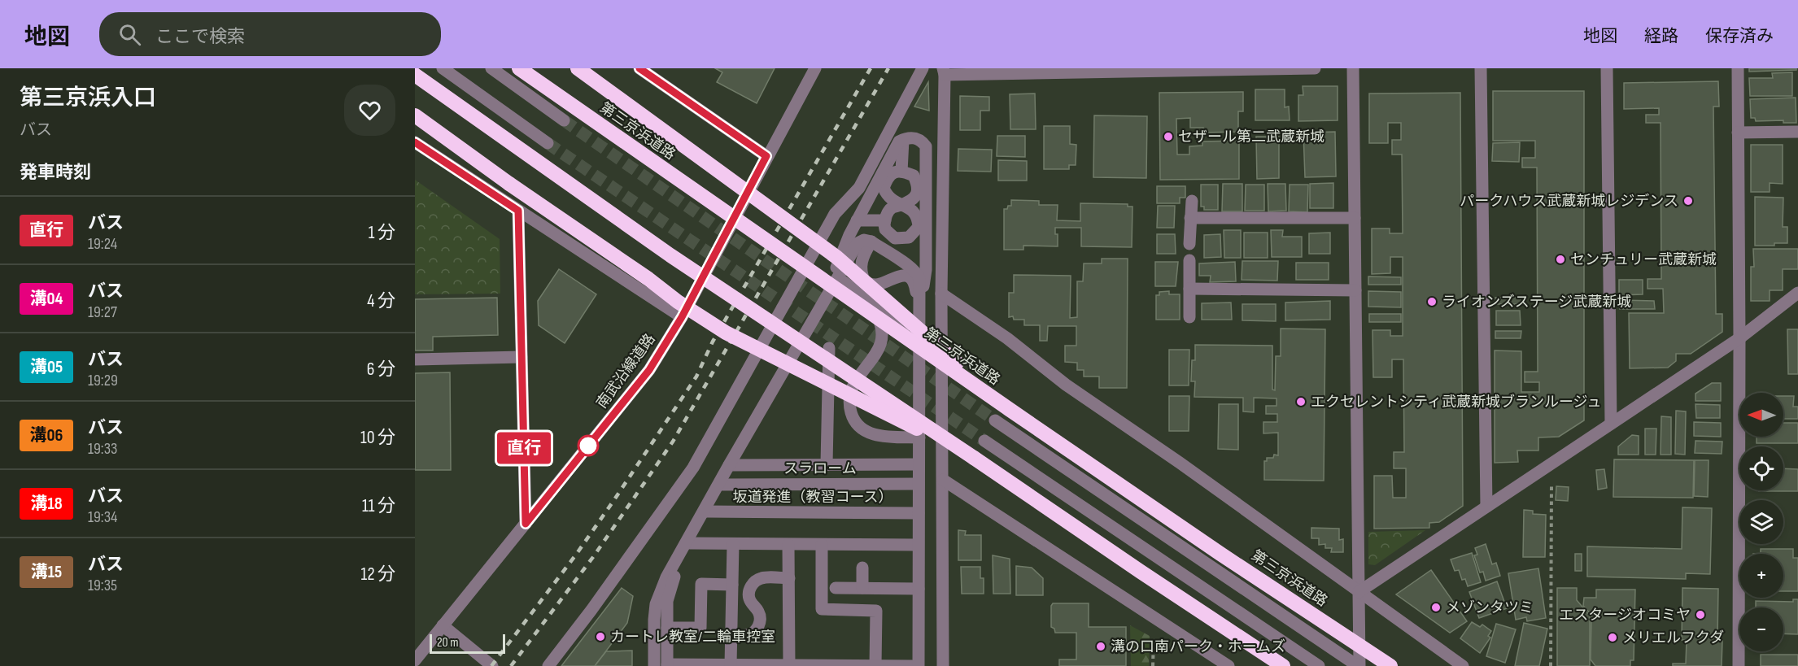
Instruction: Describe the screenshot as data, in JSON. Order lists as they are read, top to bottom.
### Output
{
  "streets": {
    "highway": ["第三京浜道路"],
    "street": ["南武沿線道路", "スラローム", "坂道発進（教習コース）"]
  },
  "places": [
    "セザール第二武蔵新城",
    "パークハウス武蔵新城レジデンス",
    "センチュリー武蔵新城",
    "ライオンズステージ武蔵新城",
    "エクセレントシティ武蔵新城ブランルージュ",
    "メゾンタツミ",
    "エスタージオコミヤ",
    "カートレ教室/二輪車控室",
    "メリエルフクダ",
    "溝の口南パーク・ホームズ"
  ],
  "lines": ["bus line 直行"],
  "scale_bar": "20 m",
  "north": "left",
  "page": {
    "header": "地図",
    "search": "ここで検索",
    "nav": ["地図", "経路", "保存済み"],
    "heading": [
      ["第三京浜入口", "バス"],
      "発車時刻"
    ],
    "on_map": "直行",
    "list": [
      {
        "mark": "直行",
        "name": "バス",
        "note": "19:24",
        "value": "1 分"
      },
      {
        "mark": "溝04",
        "name": "バス",
        "note": "19:27",
        "value": "4 分"
      },
      {
        "mark": "溝05",
        "name": "バス",
        "note": "19:29",
        "value": "6 分"
      },
      {
        "mark": "溝06",
        "name": "バス",
        "note": "19:33",
        "value": "10 分"
      },
      {
        "mark": "溝18",
        "name": "バス",
        "note": "19:34",
        "value": "11 分"
      },
      {
        "mark": "溝15",
        "name": "バス",
        "note": "19:35",
        "value": "12 分"
      }
    ],
    "map_buttons": ["+", "−"],
    "scale": "20 m"
  }
}
